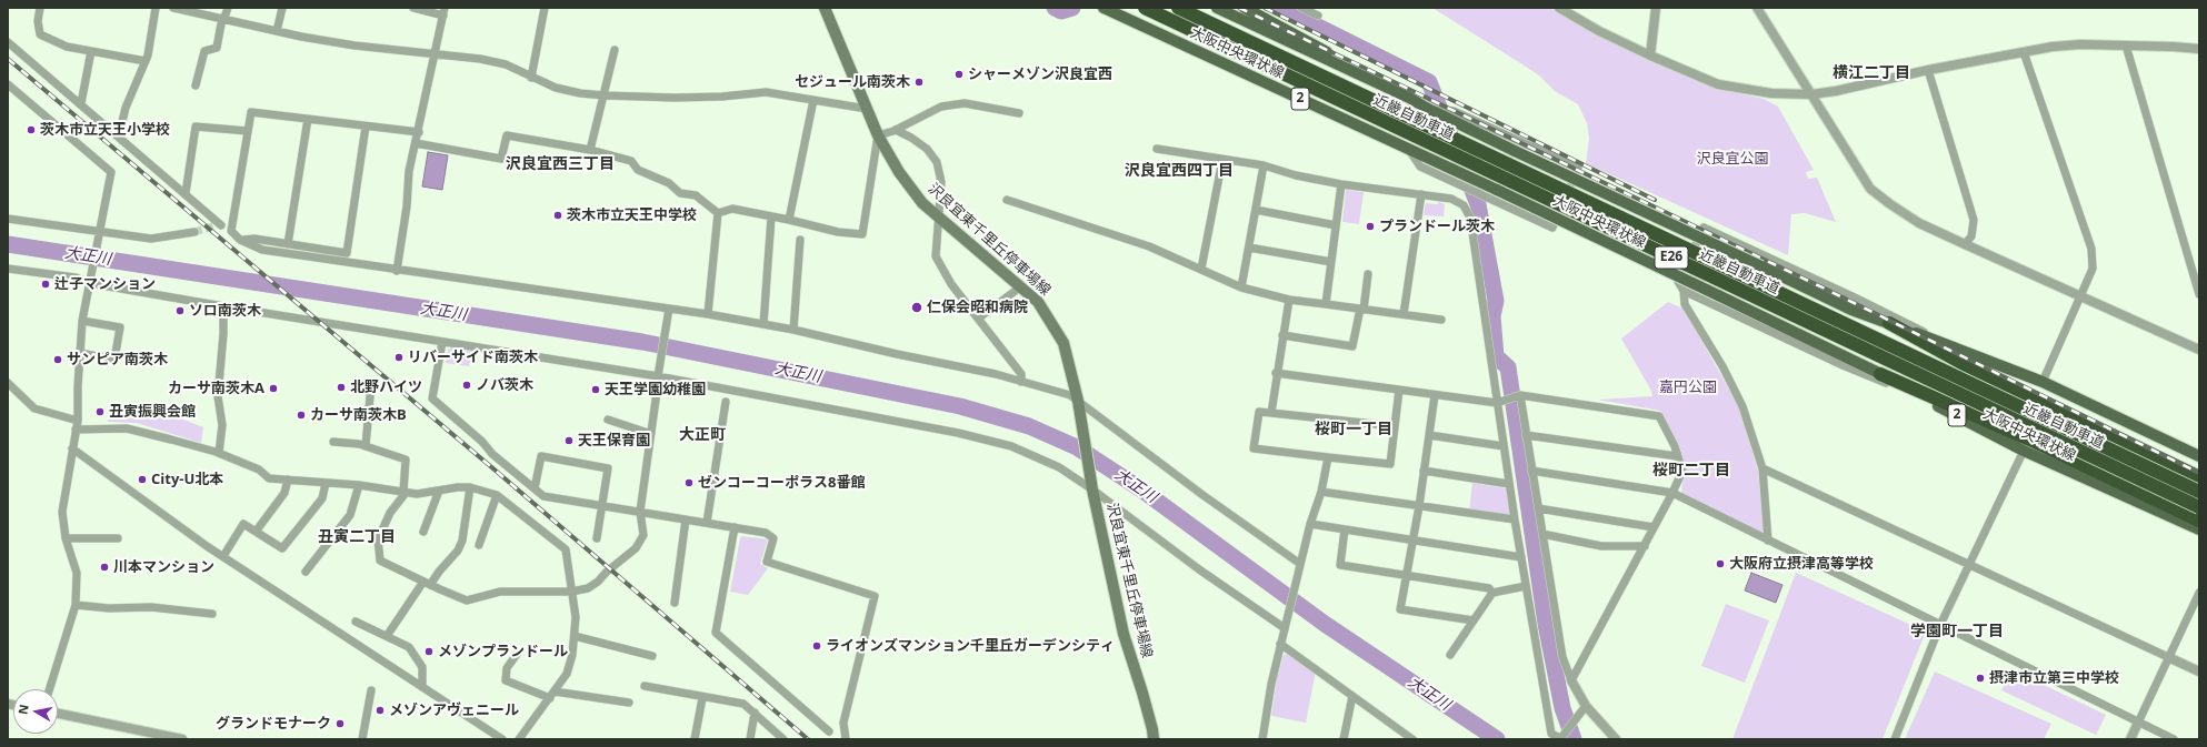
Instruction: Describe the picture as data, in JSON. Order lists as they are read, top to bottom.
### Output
{
  "streets": {
    "highway": ["近畿自動車道", "E26"],
    "main road": ["大阪中央環状線", "2", "沢良宜東千里丘停車場線"]
  },
  "districts": [
    "横江二丁目",
    "沢良宜西三丁目",
    "沢良宜西四丁目",
    "桜町一丁目",
    "大正町",
    "桜町二丁目",
    "丑寅二丁目",
    "学園町一丁目"
  ],
  "water": ["大正川"],
  "parks": ["沢良宜公園", "嘉円公園"],
  "places": [
    "シャーメゾン沢良宜西",
    "セジュール南茨木",
    "茨木市立天王小学校",
    "茨木市立天王中学校",
    "プランドール茨木",
    "辻子マンション",
    "仁保会昭和病院",
    "ソロ南茨木",
    "リバーサイド南茨木",
    "サンピア南茨木",
    "ノバ茨木",
    "北野ハイツ",
    "カーサ南茨木A",
    "天王学園幼稚園",
    "丑寅振興会館",
    "カーサ南茨木B",
    "天王保育園",
    "City-U北本",
    "ゼンコーコーポラス8番館",
    "大阪府立摂津高等学校",
    "川本マンション",
    "ライオンズマンション千里丘ガーデンシティ",
    "メゾンプランドール",
    "摂津市立第三中学校",
    "メゾンアヴェニール",
    "グランドモナーク"
  ],
  "north": "left"
}
